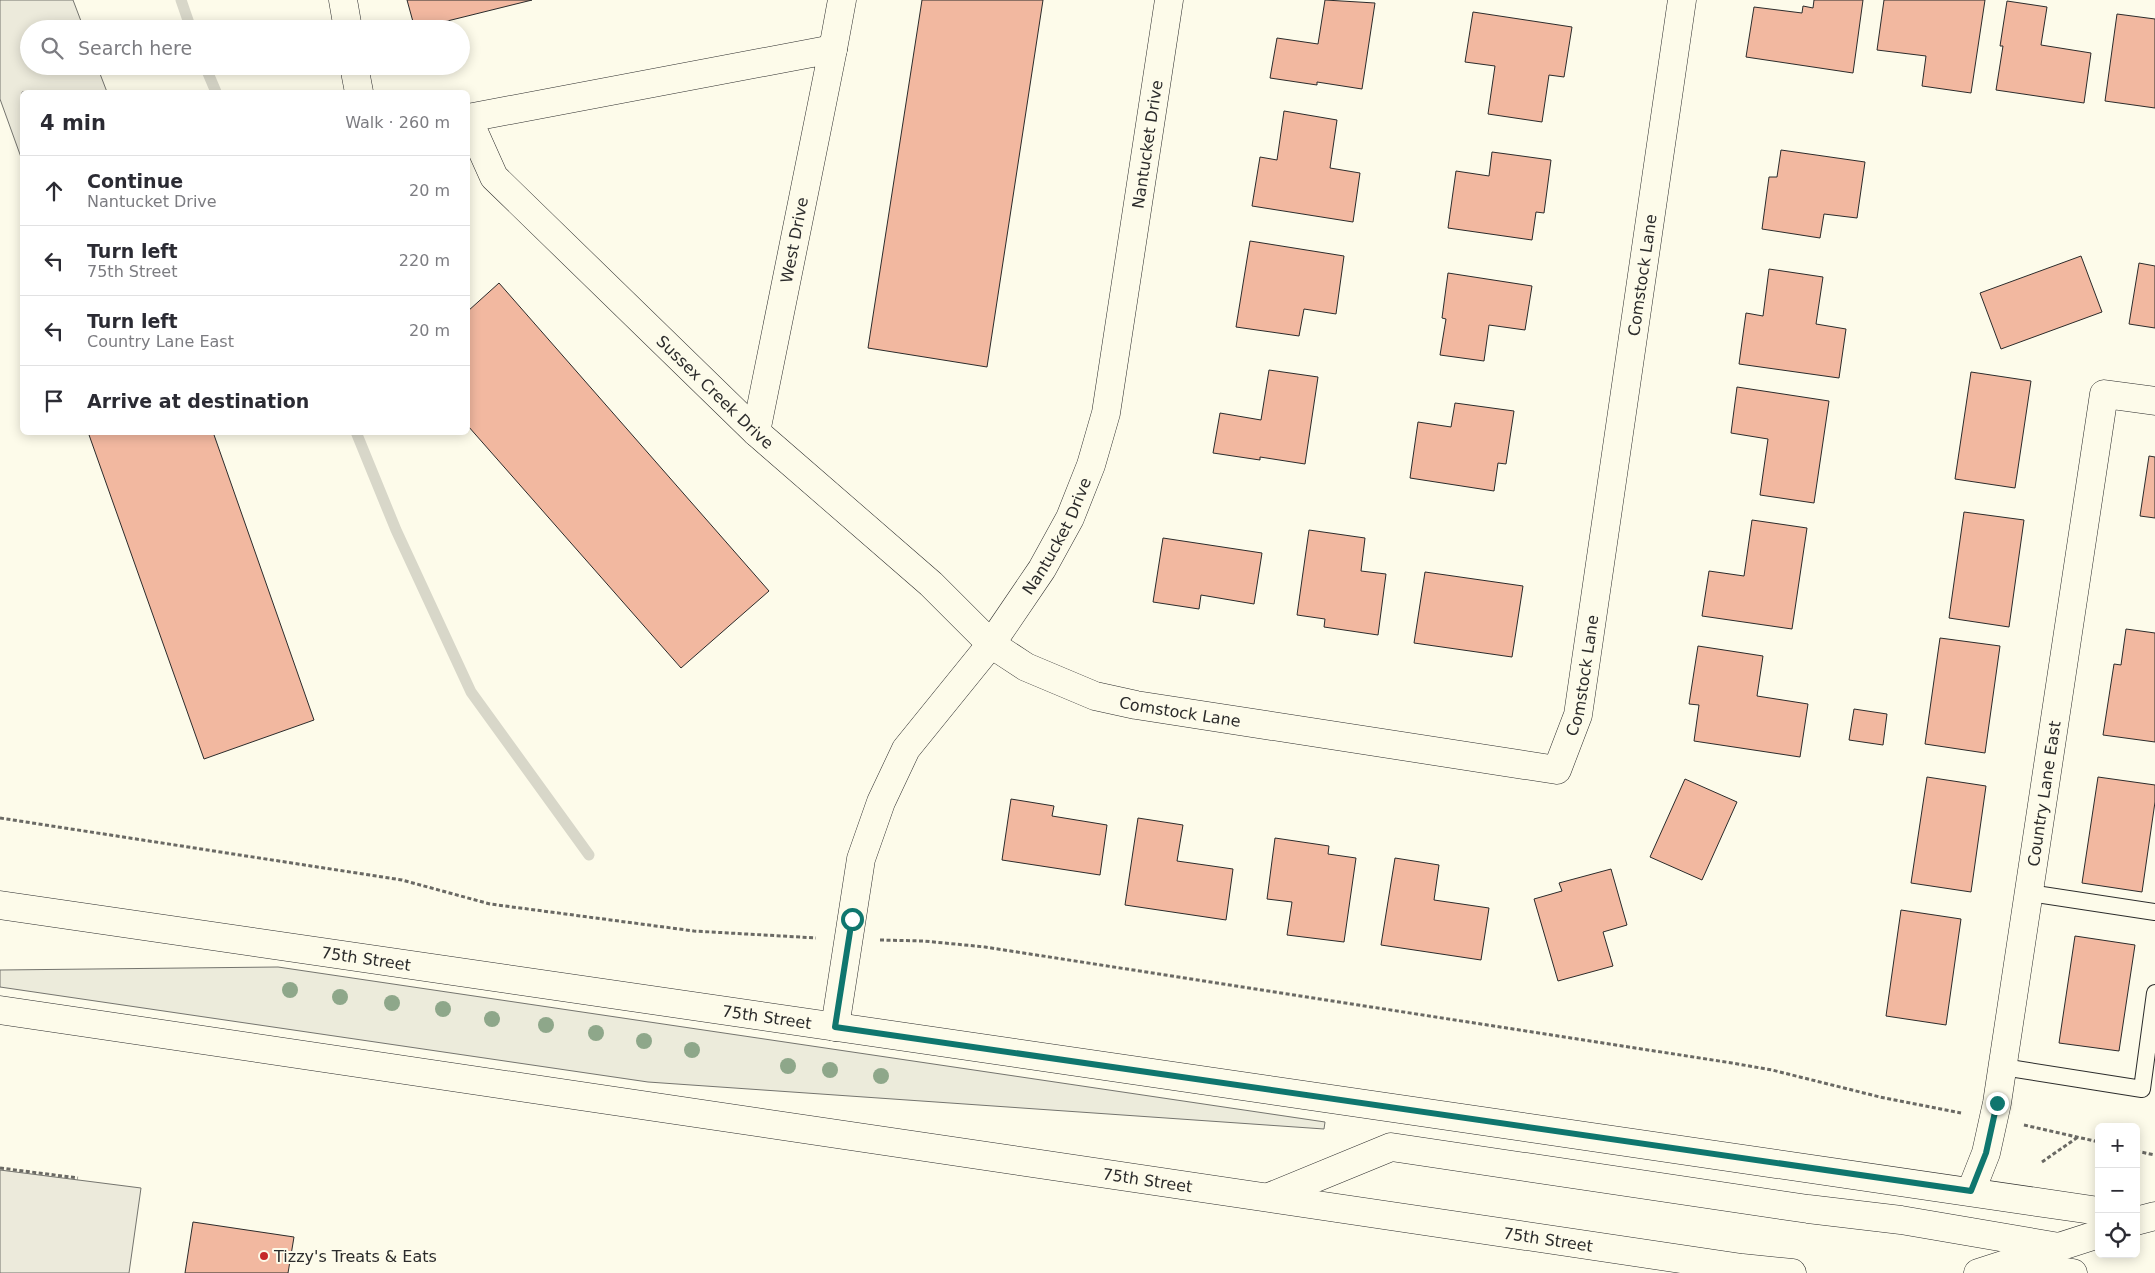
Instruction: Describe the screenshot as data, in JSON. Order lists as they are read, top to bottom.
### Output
{
  "streets": {
    "street": [
      "Nantucket Drive",
      "West Drive",
      "Comstock Lane",
      "Sussex Creek Drive",
      "Country Lane East",
      "75th Street"
    ]
  },
  "crossings": [
    ["Nantucket Drive", "Comstock Lane"],
    ["Nantucket Drive", "Sussex Creek Drive"],
    ["Nantucket Drive", "75th Street"],
    ["West Drive", "Sussex Creek Drive"],
    ["Comstock Lane", "Sussex Creek Drive"],
    ["Country Lane East", "75th Street"]
  ],
  "places": ["Tizzy's Treats & Eats"],
  "page": {
    "search": "Search here",
    "heading": ["4 min", "Walk · 260 m"],
    "list": [
      ["Continue", "Nantucket Drive", "20 m"],
      ["Turn left", "75th Street", "220 m"],
      ["Turn left", "Country Lane East", "20 m"],
      "Arrive at destination"
    ],
    "map_buttons": ["+", "−"]
  }
}
